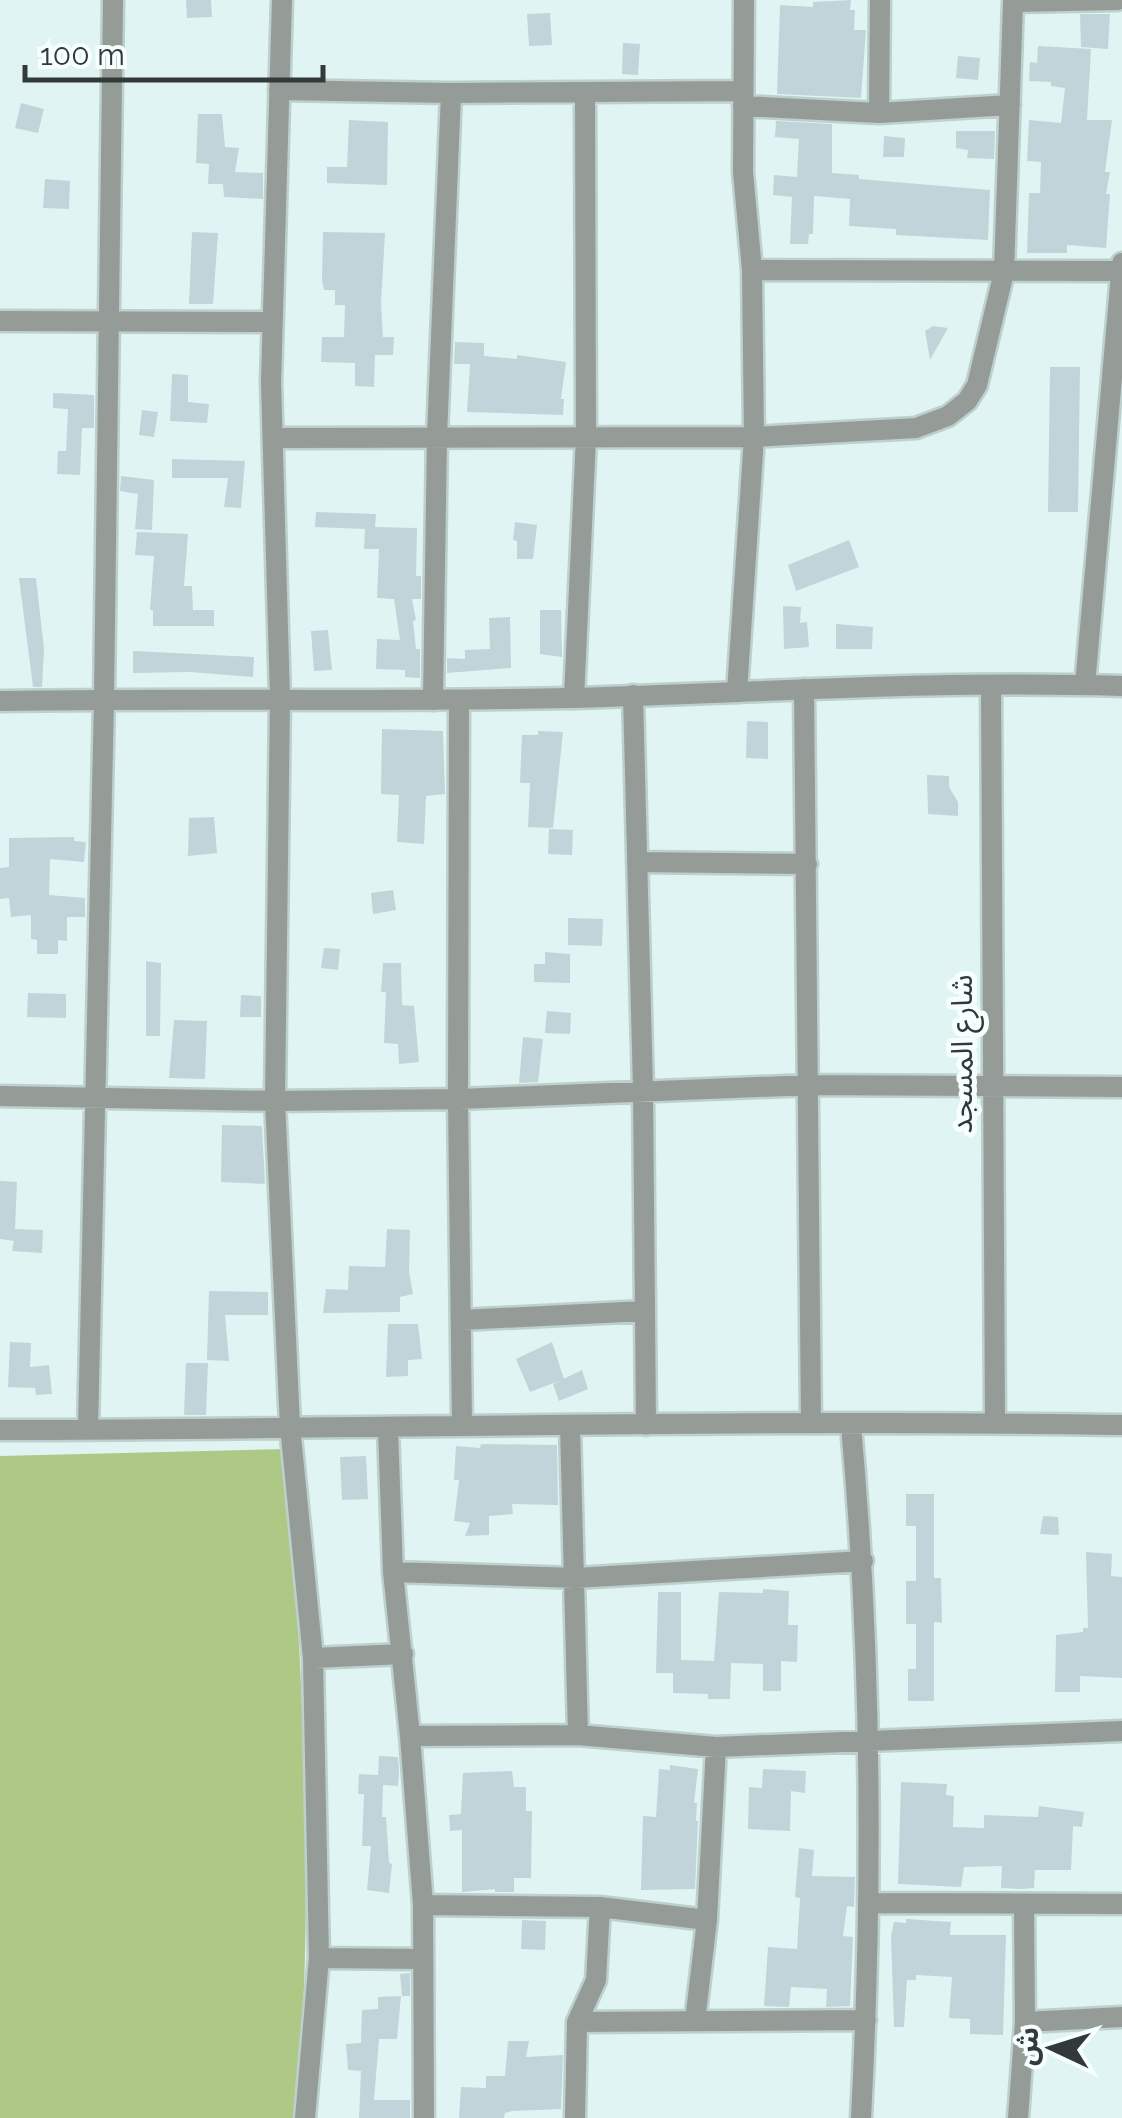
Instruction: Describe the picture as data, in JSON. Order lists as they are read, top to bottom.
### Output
{
  "streets": {
    "street": ["شارع المسجد"]
  },
  "scale_bar": "100 m",
  "north": "left"
}
